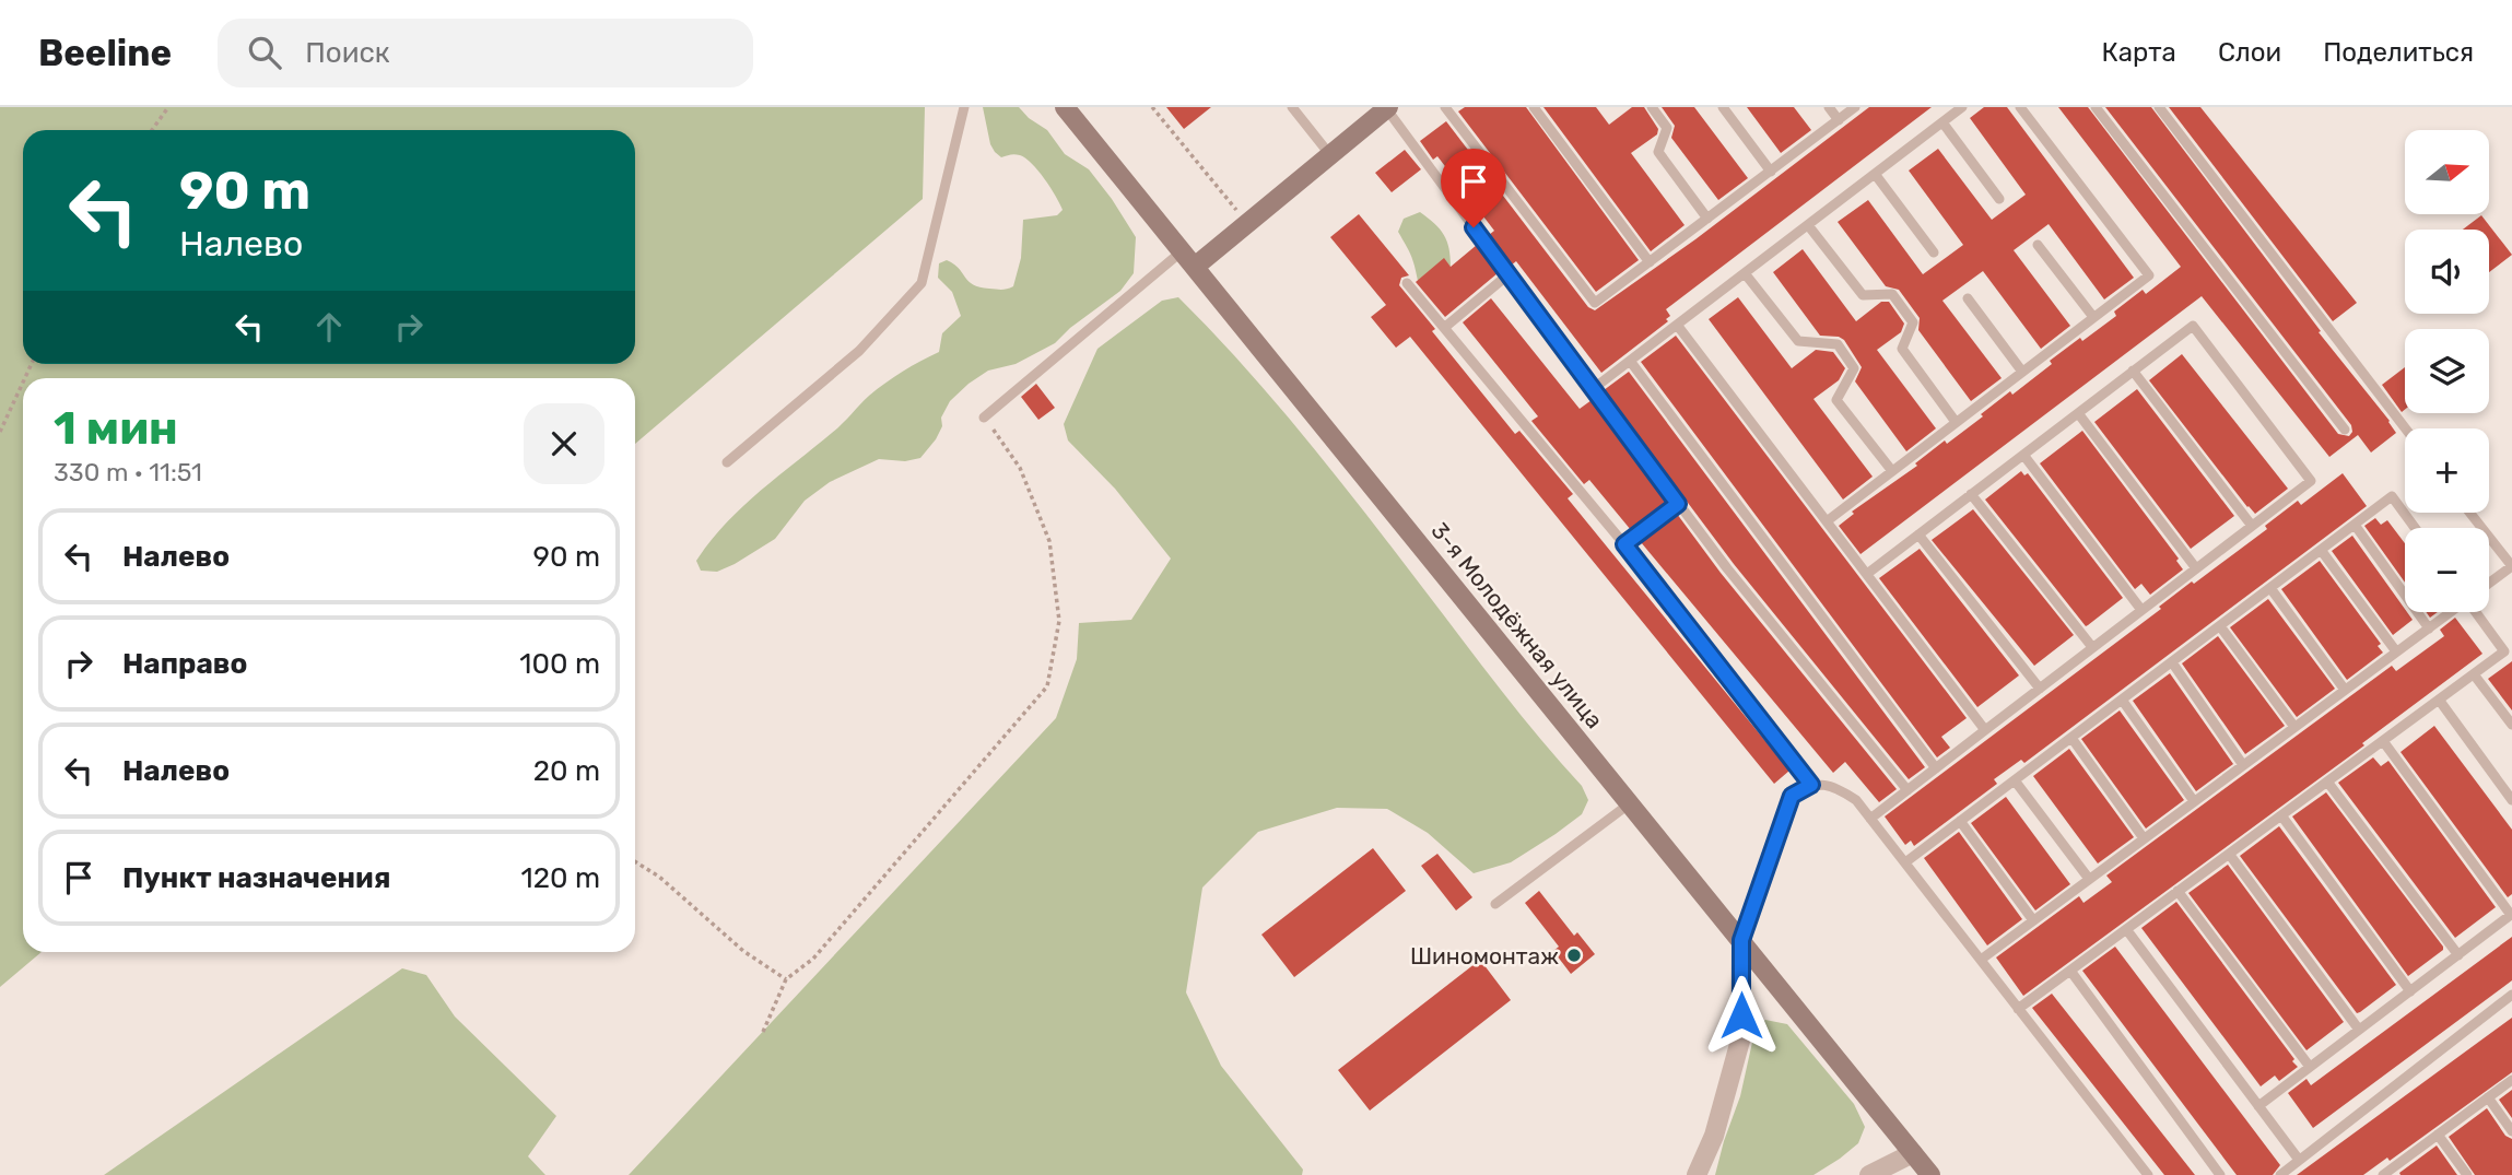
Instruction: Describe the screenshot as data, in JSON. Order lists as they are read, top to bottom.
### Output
{
  "streets": {
    "main road": ["3-я Молодёжная улица"]
  },
  "places": ["Шиномонтаж"],
  "north": "right",
  "page": {
    "header": "Beeline",
    "search": "Поиск",
    "nav": ["Карта", "Слои", "Поделиться"],
    "map_buttons": ["+", "−"],
    "turn": ["90 m", "Налево"],
    "heading": ["1 мин", "330 m · 11:51"],
    "list": [
      {
        "name": "Налево",
        "value": "90 m"
      },
      {
        "name": "Направо",
        "value": "100 m"
      },
      {
        "name": "Налево",
        "value": "20 m"
      },
      {
        "name": "Пункт назначения",
        "value": "120 m"
      }
    ]
  }
}
